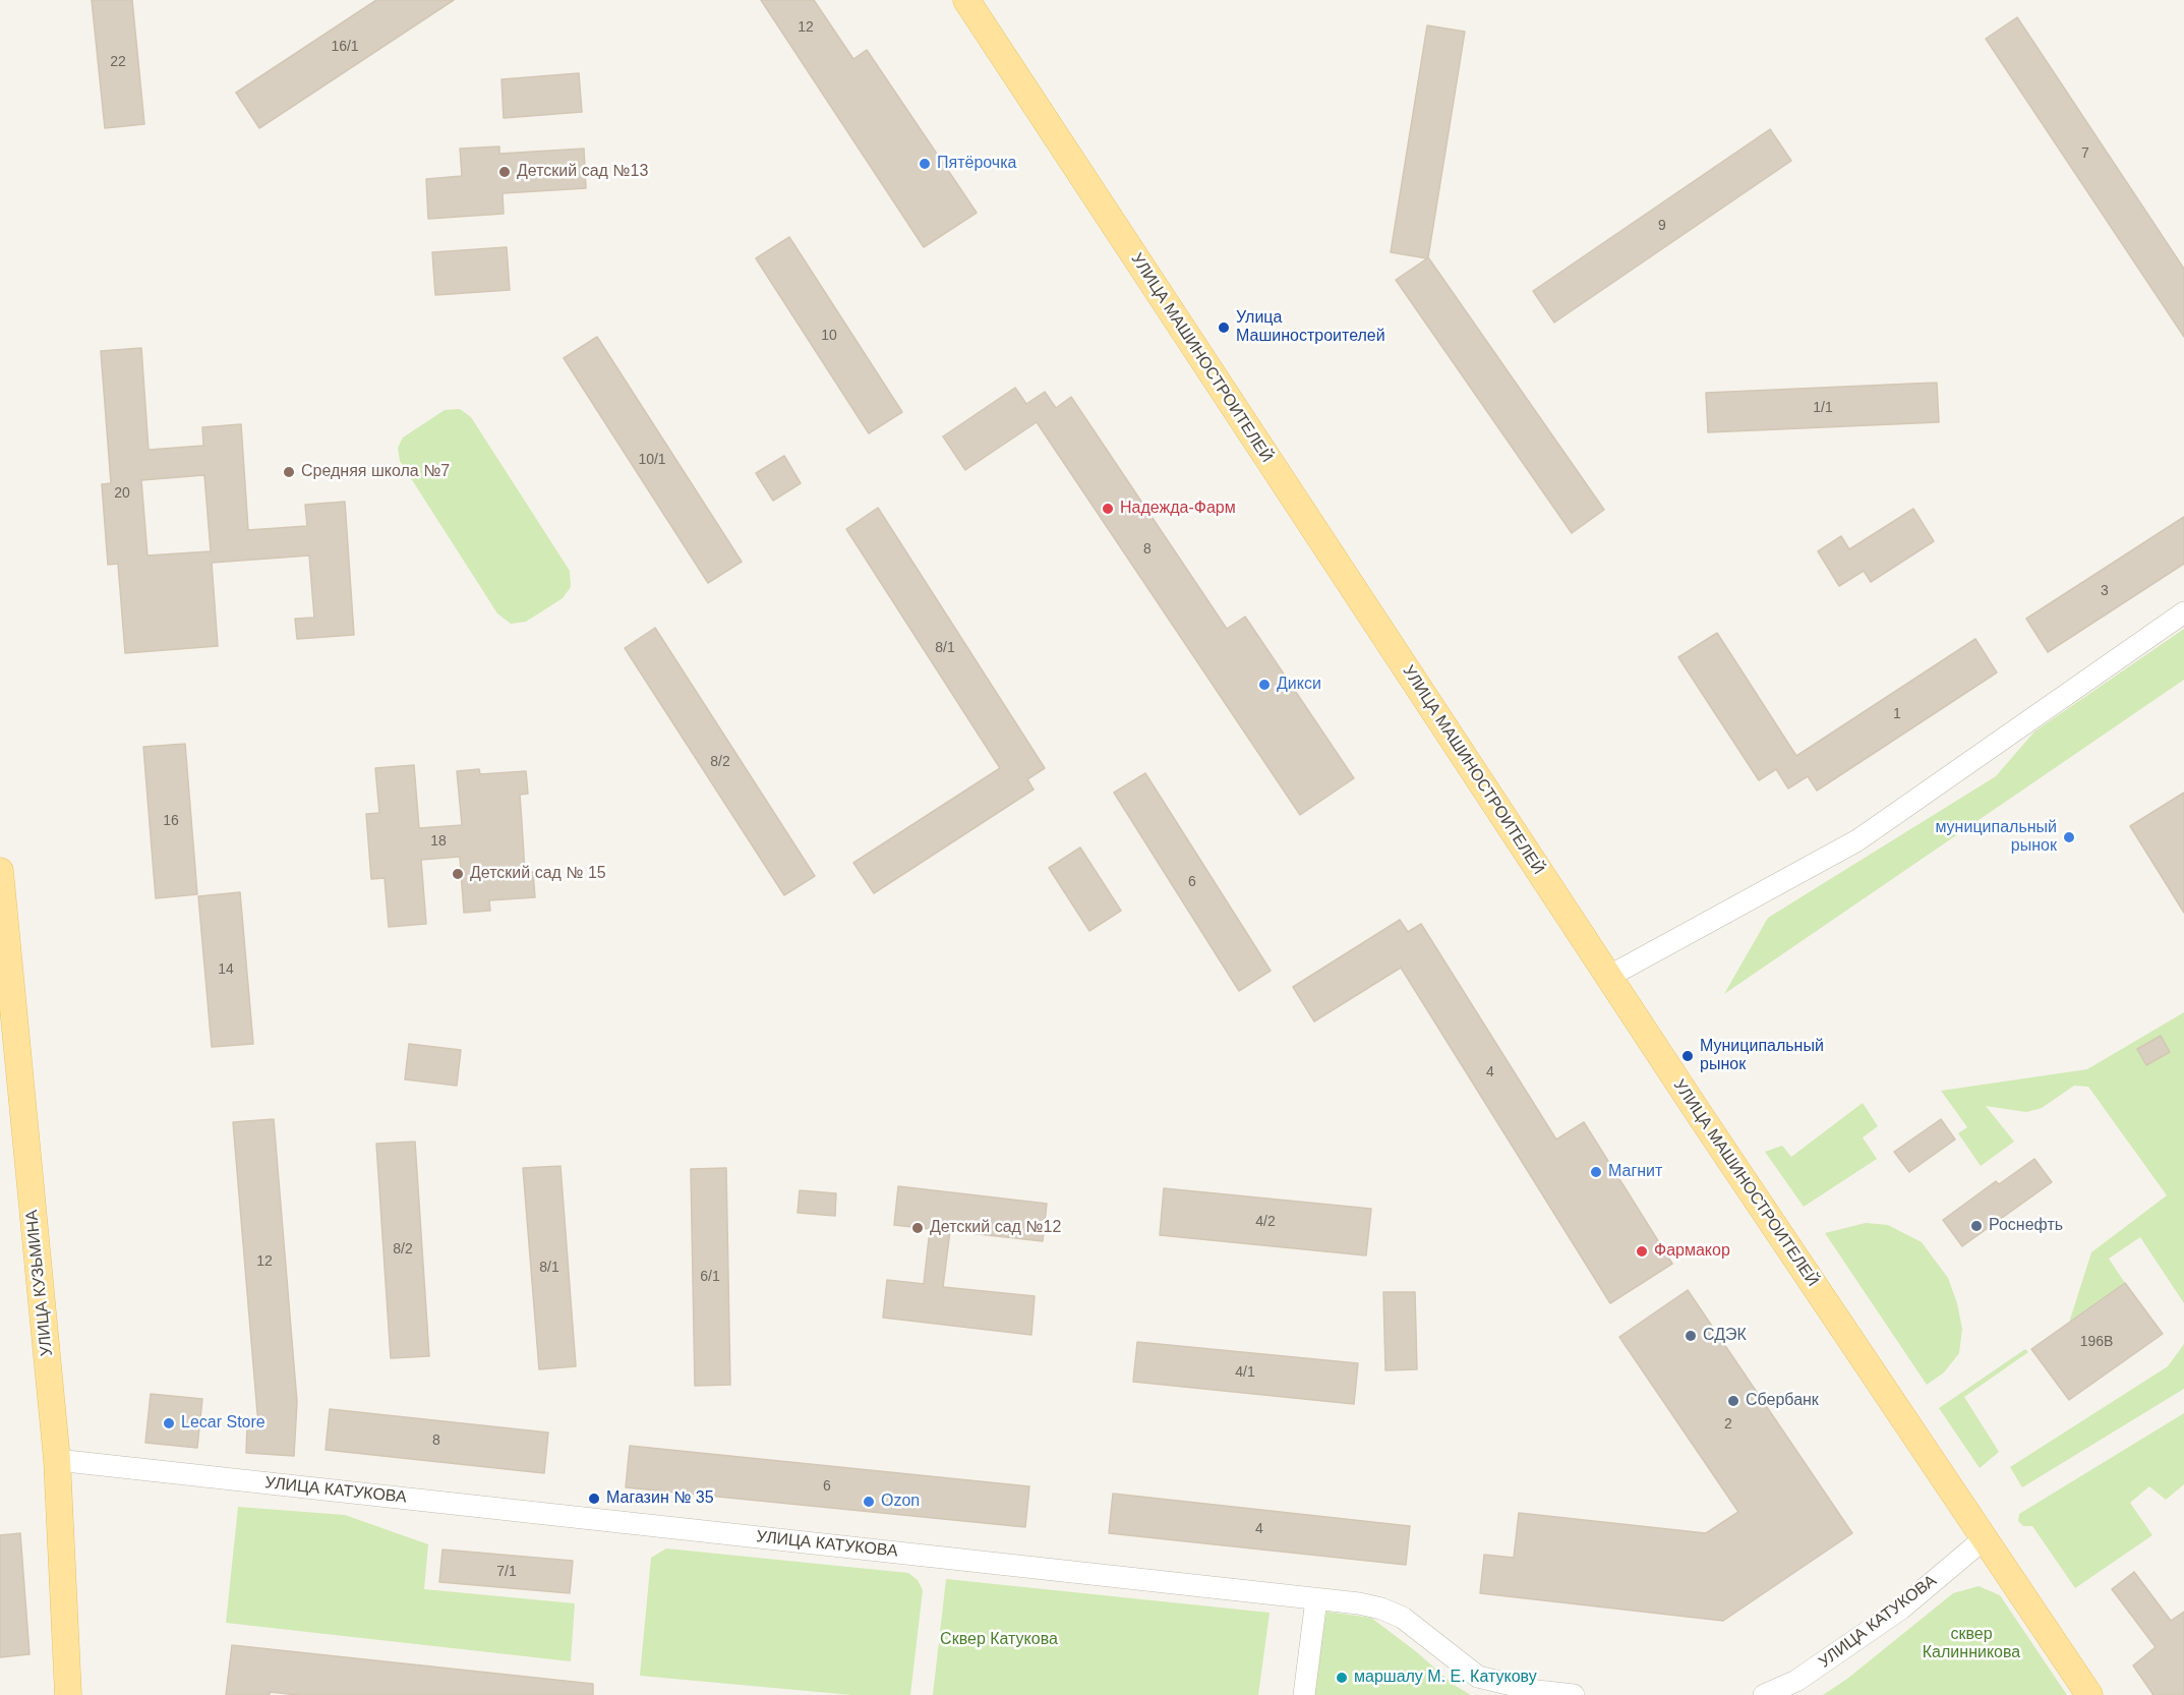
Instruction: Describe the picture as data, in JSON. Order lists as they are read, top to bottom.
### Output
{
  "streets": {
    "main road": ["УЛИЦА МАШИНОСТРОИТЕЛЕЙ", "УЛИЦА КУЗЬМИНА"],
    "street": ["УЛИЦА КАТУКОВА"]
  },
  "crossings": [
    ["УЛИЦА МАШИНОСТРОИТЕЛЕЙ", "УЛИЦА КАТУКОВА"],
    ["УЛИЦА КУЗЬМИНА", "УЛИЦА КАТУКОВА"]
  ],
  "parks": ["сквер Калинникова", "Сквер Катукова"],
  "places": [
    "Пятёрочка",
    "Детский сад №13",
    "Улица Машиностроителей",
    "Средняя школа №7",
    "Надежда-Фарм",
    "Дикси",
    "муниципальный рынок",
    "Детский сад № 15",
    "Муниципальный рынок",
    "Магнит",
    "Роснефть",
    "Детский сад №12",
    "Фармакор",
    "СДЭК",
    "Сбербанк",
    "Lecar Store",
    "Магазин № 35",
    "Ozon",
    "маршалу М. Е. Катукову"
  ],
  "house_numbers": [
    "12",
    "16/1",
    "22",
    "7",
    "9",
    "10",
    "1/1",
    "10/1",
    "20",
    "8",
    "3",
    "8/1",
    "1",
    "8/2",
    "16",
    "18",
    "6",
    "14",
    "4",
    "4/2",
    "8/2",
    "12",
    "8/1",
    "6/1",
    "196В",
    "4/1",
    "2",
    "8",
    "6",
    "4",
    "7/1"
  ]
}
